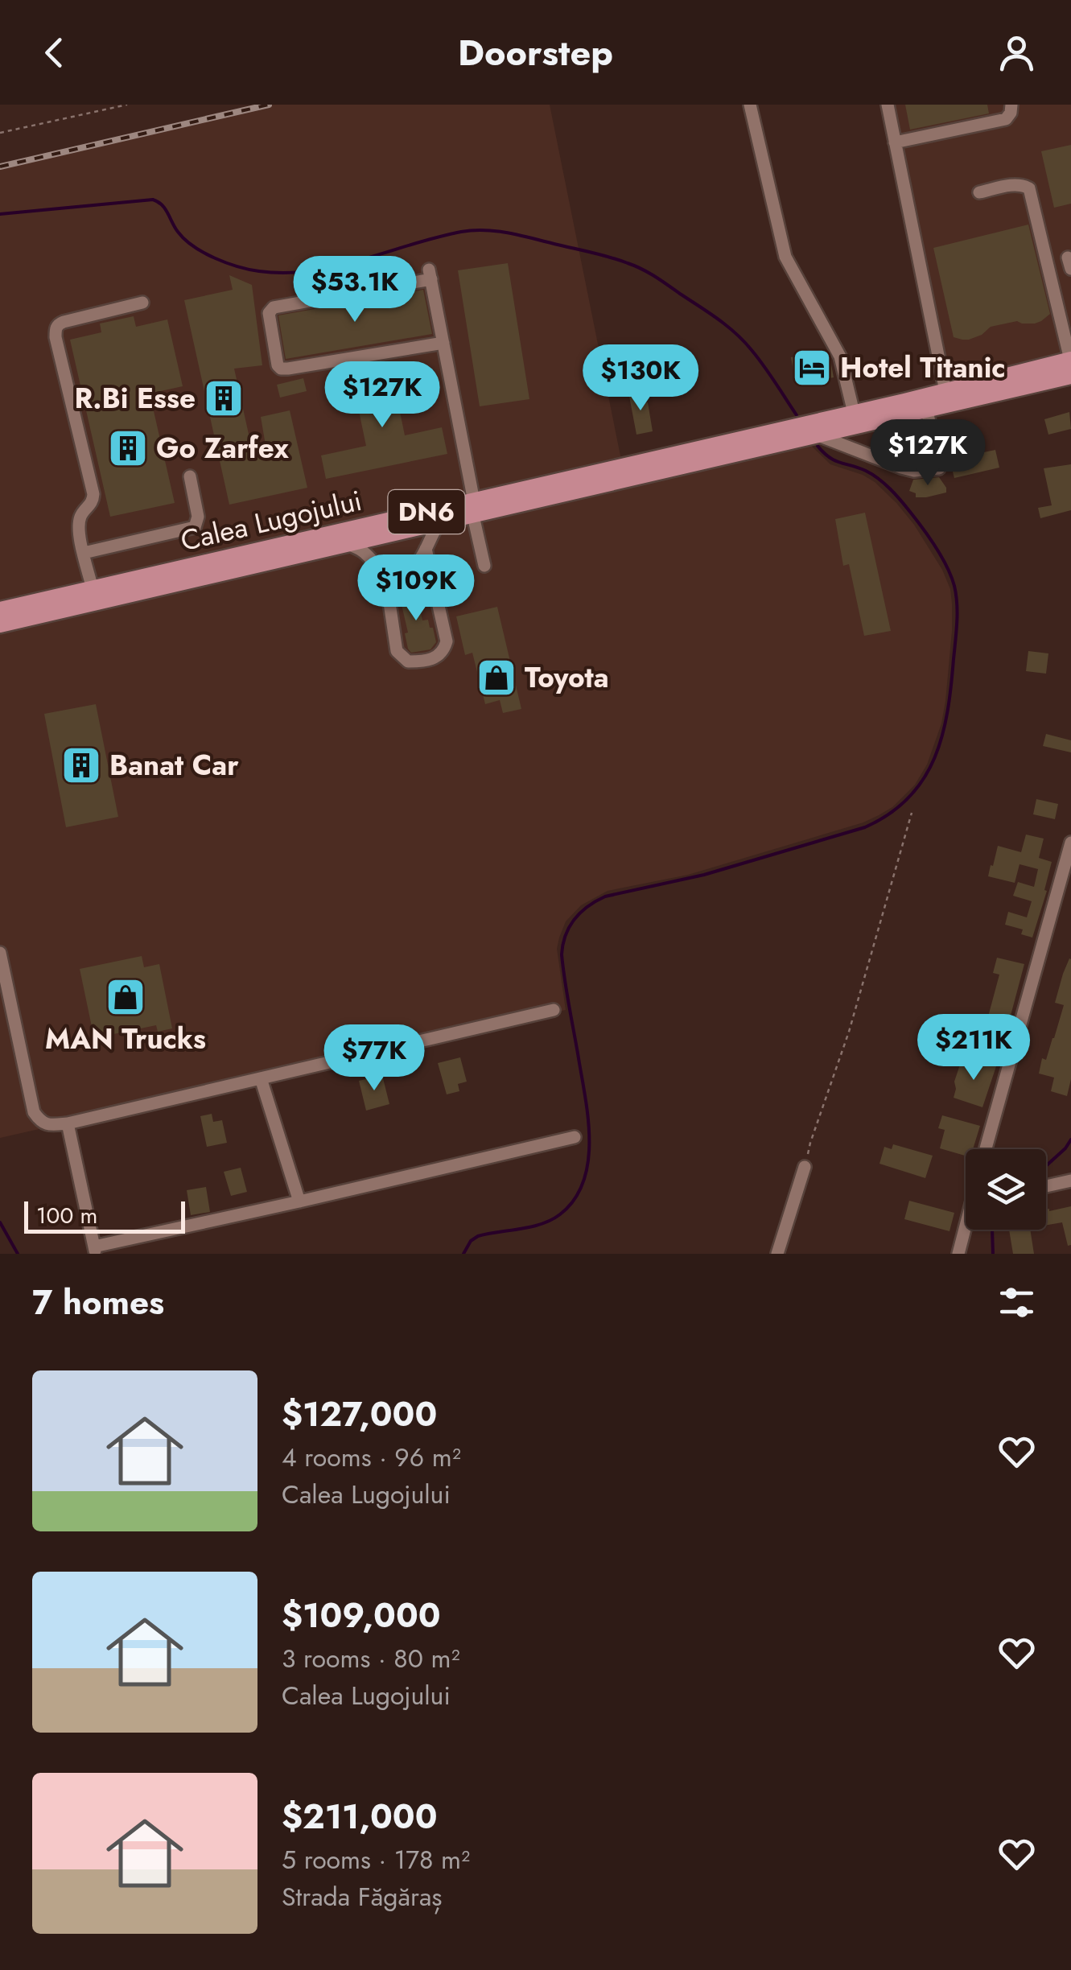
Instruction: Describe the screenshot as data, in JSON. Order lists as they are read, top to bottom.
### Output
{
  "streets": {
    "main road": ["DN6", "Calea Lugojului"]
  },
  "places": {
    "hotel": ["Hotel Titanic"],
    "building": ["R.Bi Esse", "Go Zarfex", "Banat Car"],
    "shop": ["Toyota", "MAN Trucks"]
  },
  "scale_bar": "100 m",
  "page": {
    "header": "Doorstep",
    "price": [
      "$53.1K",
      "$130K",
      "$127K",
      "$127K",
      "$109K",
      "$211K",
      "$77K"
    ],
    "scale": "100 m",
    "heading": "7 homes",
    "list": [
      {
        "name": "$127,000",
        "note": "4 rooms · 96 m² · Calea Lugojului"
      },
      {
        "name": "$109,000",
        "note": "3 rooms · 80 m² · Calea Lugojului"
      },
      {
        "name": "$211,000",
        "note": "5 rooms · 178 m² · Strada Făgăraș"
      }
    ]
  }
}
